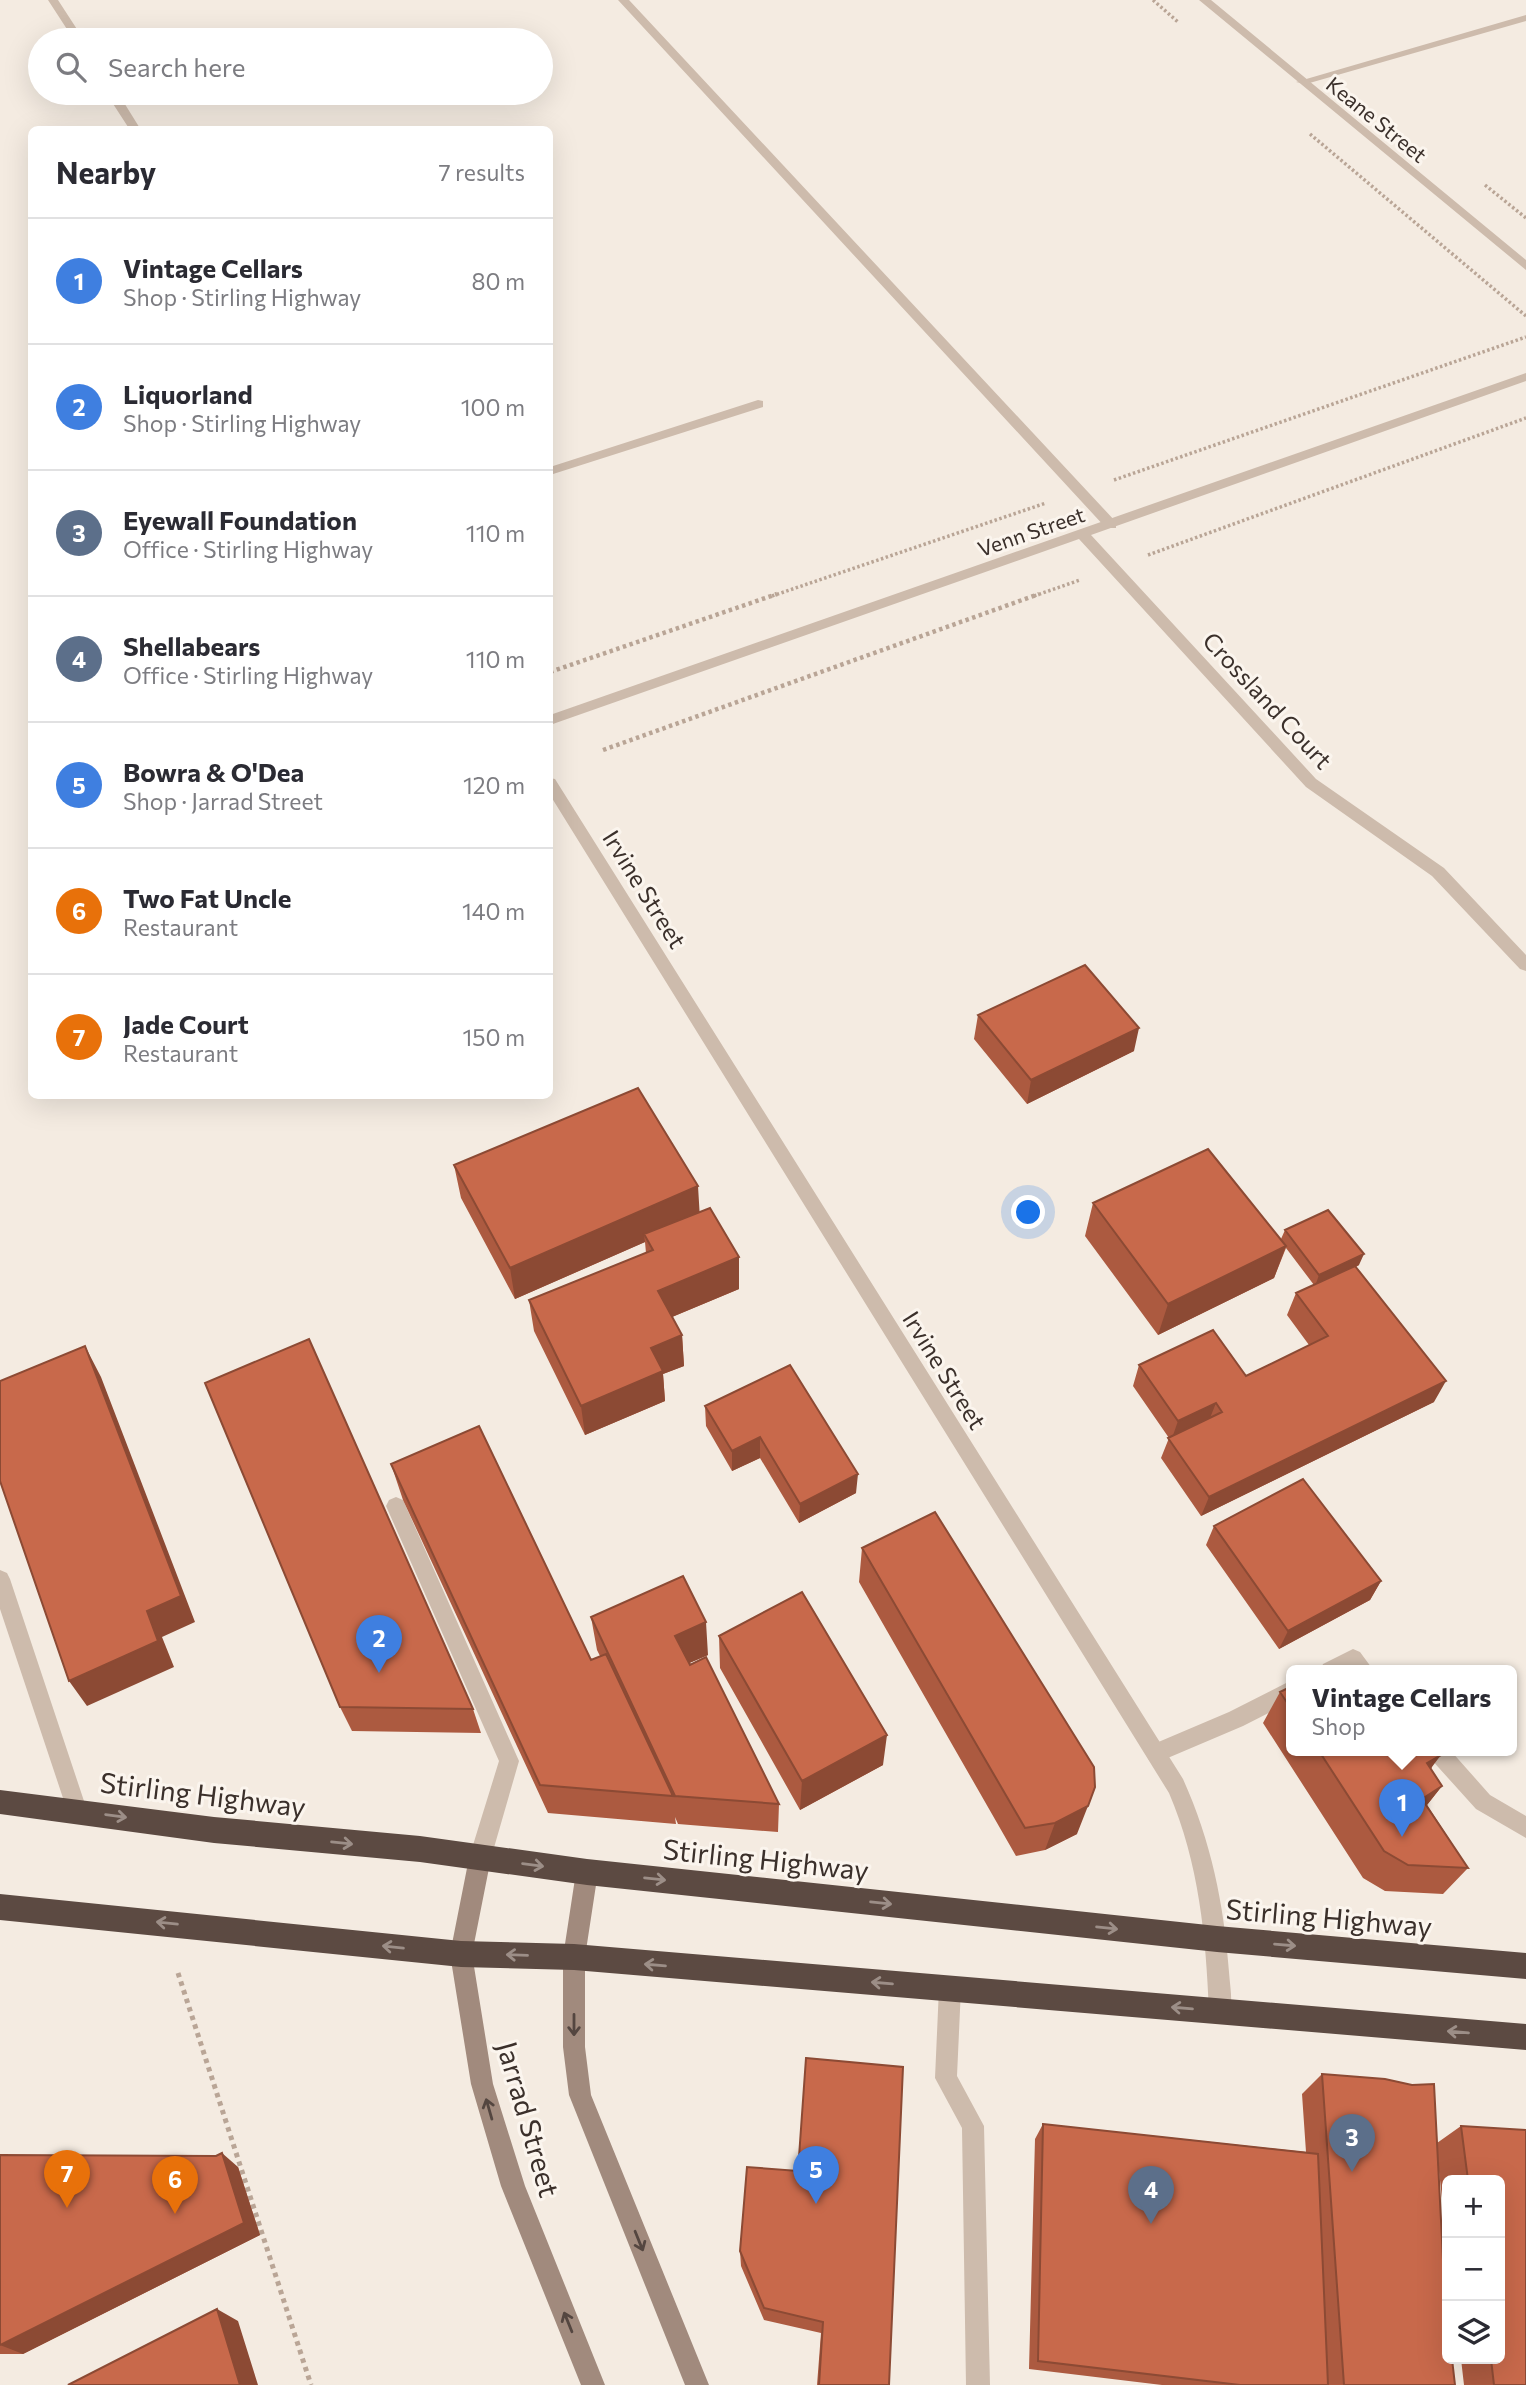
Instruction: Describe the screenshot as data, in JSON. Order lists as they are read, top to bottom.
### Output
{
  "streets": {
    "highway": ["Stirling Highway"],
    "street": [
      "Keane Street",
      "Venn Street",
      "Crossland Court",
      "Irvine Street",
      "Jarrad Street"
    ]
  },
  "crossings": [
    ["Venn Street", "Crossland Court"],
    ["Irvine Street", "Stirling Highway"],
    ["Stirling Highway", "Jarrad Street"]
  ],
  "page": {
    "search": "Search here",
    "heading": ["Nearby", "7 results"],
    "list": [
      {
        "mark": "1",
        "name": "Vintage Cellars",
        "note": "Shop · Stirling Highway",
        "value": "80 m"
      },
      {
        "mark": "2",
        "name": "Liquorland",
        "note": "Shop · Stirling Highway",
        "value": "100 m"
      },
      {
        "mark": "3",
        "name": "Eyewall Foundation",
        "note": "Office · Stirling Highway",
        "value": "110 m"
      },
      {
        "mark": "4",
        "name": "Shellabears",
        "note": "Office · Stirling Highway",
        "value": "110 m"
      },
      {
        "mark": "5",
        "name": "Bowra & O'Dea",
        "note": "Shop · Jarrad Street",
        "value": "120 m"
      },
      {
        "mark": "6",
        "name": "Two Fat Uncle",
        "note": "Restaurant",
        "value": "140 m"
      },
      {
        "mark": "7",
        "name": "Jade Court",
        "note": "Restaurant",
        "value": "150 m"
      }
    ],
    "pins": [
      "2",
      "1",
      "3",
      "5",
      "7",
      "6",
      "4"
    ],
    "popup": ["Vintage Cellars", "Shop"],
    "map_buttons": ["+", "−"]
  }
}
